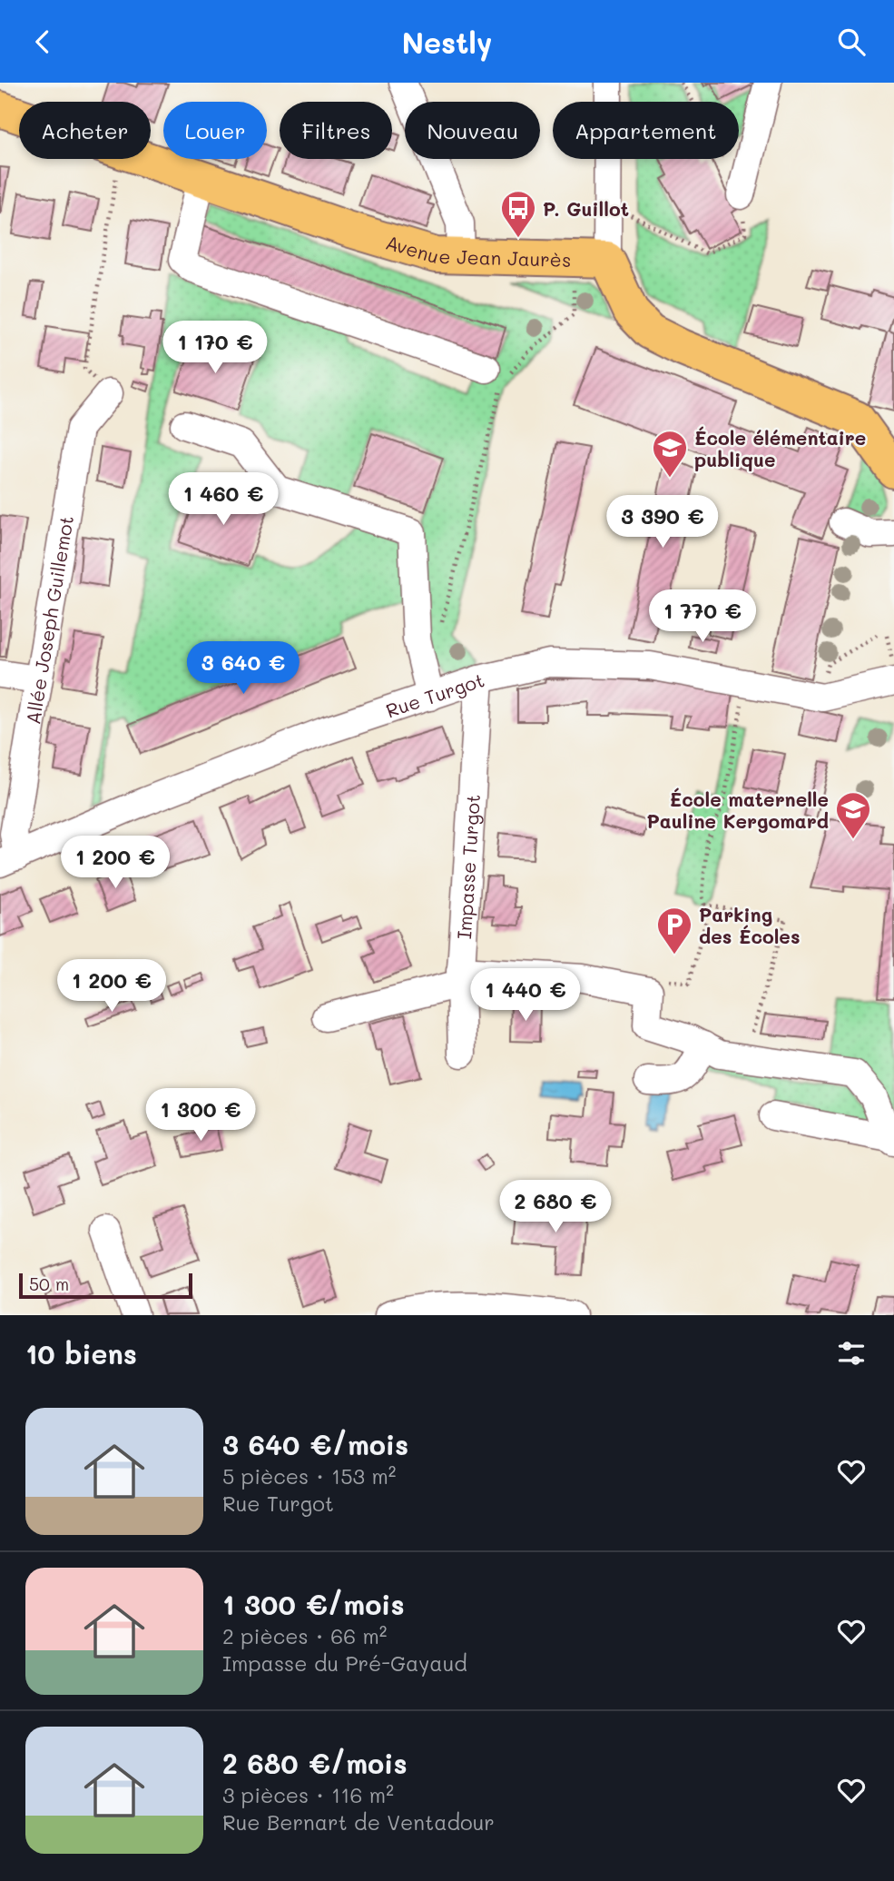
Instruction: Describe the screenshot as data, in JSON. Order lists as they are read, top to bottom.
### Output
{
  "streets": {
    "main road": ["Avenue Jean Jaurès"],
    "street": ["Allée Joseph Guillemot", "Rue Turgot", "Impasse Turgot"]
  },
  "crossings": [
    ["Allée Joseph Guillemot", "Rue Turgot"],
    ["Rue Turgot", "Impasse Turgot"]
  ],
  "places": {
    "bus stop": ["P. Guillot"],
    "school or university": ["École élémentaire publique", "École maternelle Pauline Kergomard"],
    "parking": ["Parking des Écoles"]
  },
  "scale_bar": "50 m",
  "page": {
    "header": "Nestly",
    "chip": [
      "Acheter",
      "Louer",
      "Filtres",
      "Nouveau",
      "Appartement"
    ],
    "price": [
      "1 170 €",
      "1 460 €",
      "3 390 €",
      "1 770 €",
      "3 640 €",
      "1 200 €",
      "1 200 €",
      "1 440 €",
      "1 300 €",
      "2 680 €"
    ],
    "scale": "50 m",
    "heading": "10 biens",
    "list": [
      {
        "name": "3 640 €/mois",
        "note": "5 pièces · 153 m² · Rue Turgot"
      },
      {
        "name": "1 300 €/mois",
        "note": "2 pièces · 66 m² · Impasse du Pré-Gayaud"
      },
      {
        "name": "2 680 €/mois",
        "note": "3 pièces · 116 m² · Rue Bernart de Ventadour"
      }
    ]
  }
}
